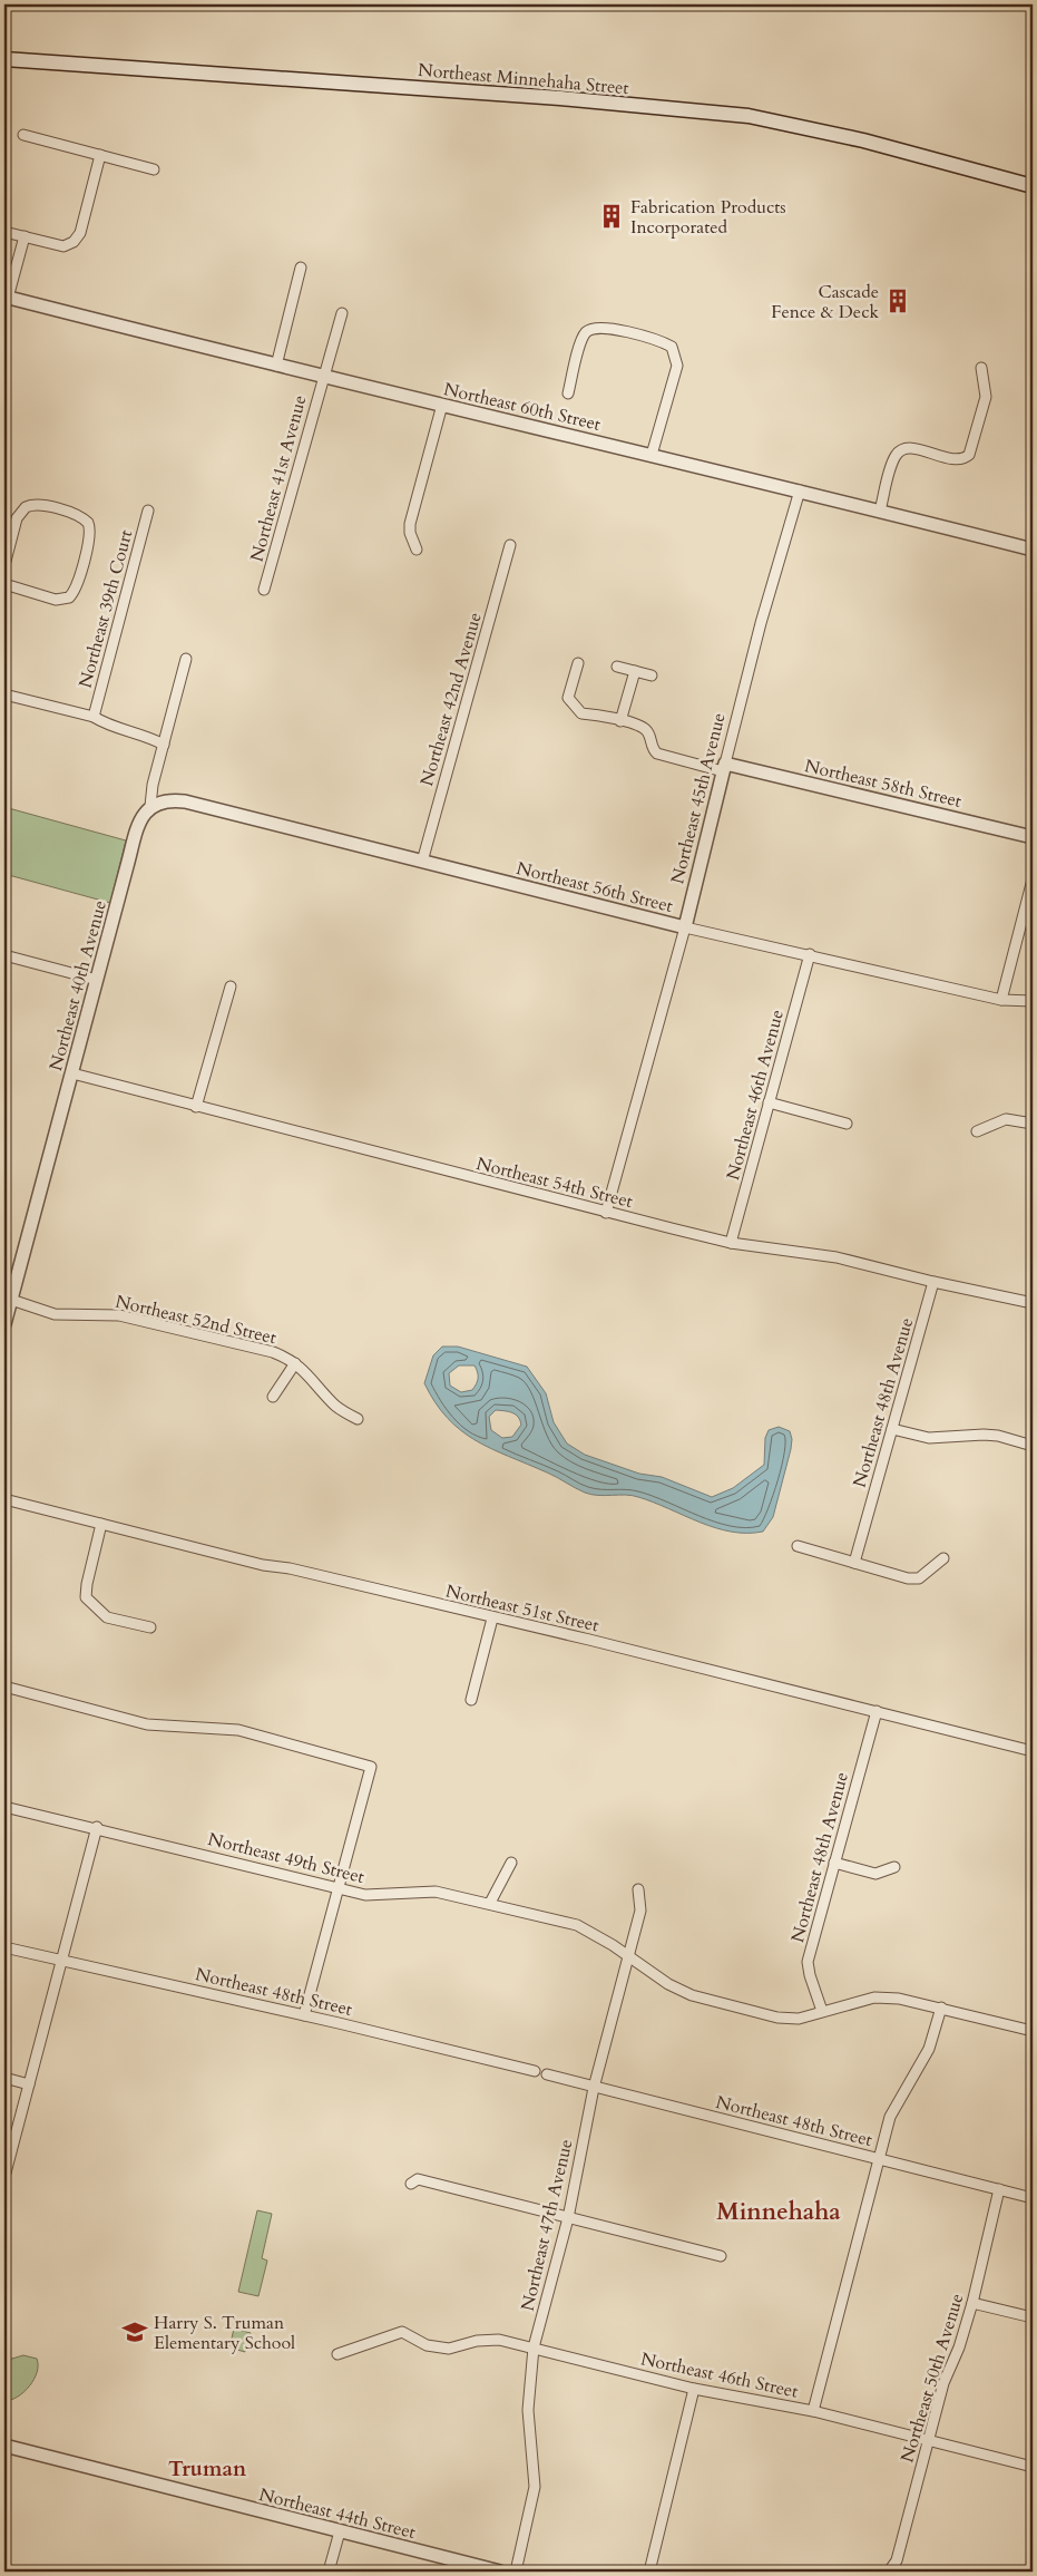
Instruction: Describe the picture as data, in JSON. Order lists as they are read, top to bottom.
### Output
{
  "streets": {
    "main road": ["Northeast Minnehaha Street"],
    "street": [
      "Northeast 60th Street",
      "Northeast 41st Avenue",
      "Northeast 39th Court",
      "Northeast 42nd Avenue",
      "Northeast 58th Street",
      "Northeast 45th Avenue",
      "Northeast 56th Street",
      "Northeast 40th Avenue",
      "Northeast 46th Avenue",
      "Northeast 54th Street",
      "Northeast 52nd Street",
      "Northeast 48th Avenue",
      "Northeast 51st Street",
      "Northeast 49th Street",
      "Northeast 48th Street",
      "Northeast 47th Avenue",
      "Northeast 46th Street",
      "Northeast 50th Avenue",
      "Northeast 44th Street"
    ]
  },
  "crossings": [
    ["Northeast 60th Street", "Northeast 41st Avenue"],
    ["Northeast 60th Street", "Northeast 45th Avenue"],
    ["Northeast 42nd Avenue", "Northeast 56th Street"],
    ["Northeast 58th Street", "Northeast 45th Avenue"],
    ["Northeast 45th Avenue", "Northeast 56th Street"],
    ["Northeast 45th Avenue", "Northeast 54th Street"],
    ["Northeast 56th Street", "Northeast 40th Avenue"],
    ["Northeast 56th Street", "Northeast 46th Avenue"],
    ["Northeast 40th Avenue", "Northeast 54th Street"],
    ["Northeast 40th Avenue", "Northeast 52nd Street"],
    ["Northeast 46th Avenue", "Northeast 54th Street"],
    ["Northeast 54th Street", "Northeast 48th Avenue"],
    ["Northeast 48th Avenue", "Northeast 51st Street"],
    ["Northeast 48th Avenue", "Northeast 49th Street"],
    ["Northeast 49th Street", "Northeast 47th Avenue"],
    ["Northeast 48th Street", "Northeast 47th Avenue"],
    ["Northeast 48th Street", "Northeast 50th Avenue"],
    ["Northeast 47th Avenue", "Northeast 46th Street"],
    ["Northeast 46th Street", "Northeast 50th Avenue"]
  ],
  "districts": ["Minnehaha", "Truman"],
  "places": {
    "building": ["Fabrication Products Incorporated", "Cascade Fence & Deck"],
    "school or university": ["Harry S. Truman Elementary School"]
  }
}
